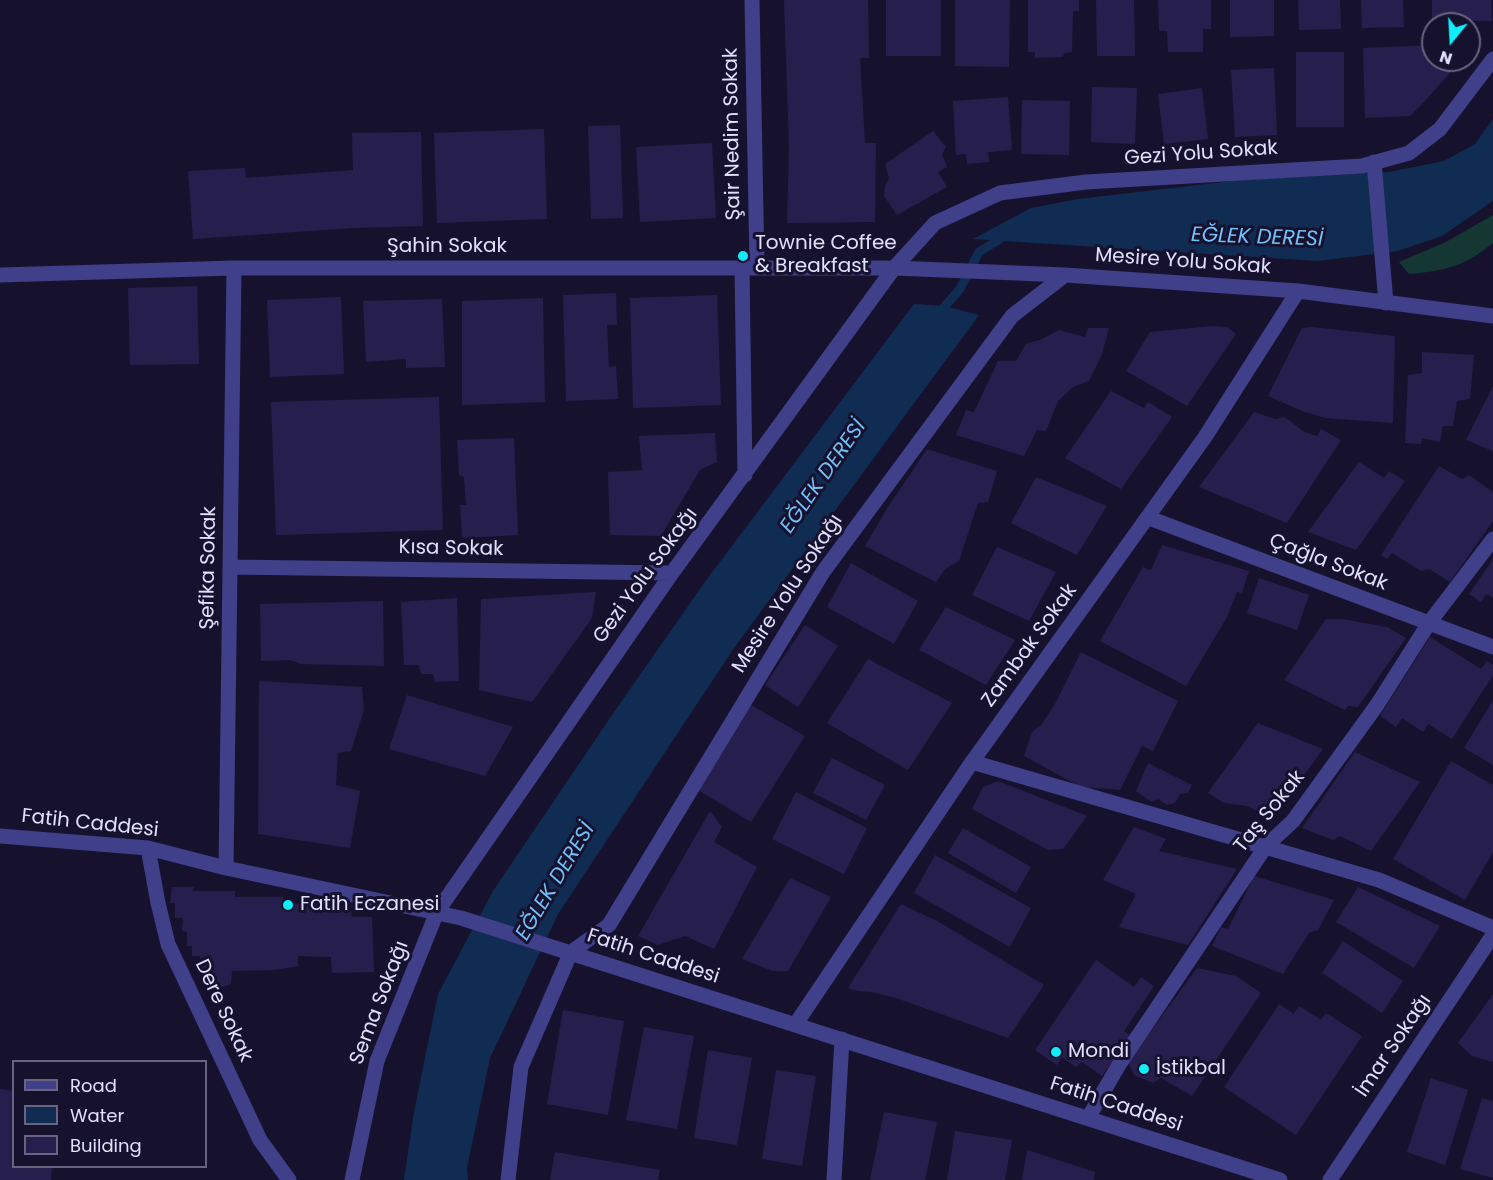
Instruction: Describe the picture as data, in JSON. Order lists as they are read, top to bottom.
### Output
{
  "streets": {
    "street": [
      "Şair Nedim Sokak",
      "Gezi Yolu Sokak",
      "Şahin Sokak",
      "Mesire Yolu Sokak",
      "Kısa Sokak",
      "Çağla Sokak",
      "Şefika Sokak",
      "Gezi Yolu Sokağı",
      "Mesire Yolu Sokağı",
      "Zambak Sokak",
      "Taş Sokak",
      "Fatih Caddesi",
      "Sema Sokağı",
      "Dere Sokak",
      "İmar Sokağı"
    ]
  },
  "crossings": [
    ["Şair Nedim Sokak", "Şahin Sokak"],
    ["Şair Nedim Sokak", "Gezi Yolu Sokağı"],
    ["Gezi Yolu Sokak", "Şahin Sokak"],
    ["Gezi Yolu Sokak", "Mesire Yolu Sokak"],
    ["Gezi Yolu Sokak", "Gezi Yolu Sokağı"],
    ["Şahin Sokak", "Mesire Yolu Sokak"],
    ["Şahin Sokak", "Şefika Sokak"],
    ["Şahin Sokak", "Gezi Yolu Sokağı"],
    ["Mesire Yolu Sokak", "Gezi Yolu Sokağı"],
    ["Mesire Yolu Sokak", "Mesire Yolu Sokağı"],
    ["Mesire Yolu Sokak", "Zambak Sokak"],
    ["Kısa Sokak", "Şefika Sokak"],
    ["Kısa Sokak", "Gezi Yolu Sokağı"],
    ["Çağla Sokak", "Zambak Sokak"],
    ["Çağla Sokak", "Taş Sokak"],
    ["Şefika Sokak", "Fatih Caddesi"],
    ["Gezi Yolu Sokağı", "Fatih Caddesi"],
    ["Gezi Yolu Sokağı", "Sema Sokağı"],
    ["Mesire Yolu Sokağı", "Fatih Caddesi"],
    ["Zambak Sokak", "Fatih Caddesi"],
    ["Taş Sokak", "Fatih Caddesi"],
    ["Fatih Caddesi", "Sema Sokağı"],
    ["Fatih Caddesi", "Dere Sokak"]
  ],
  "water": ["EĞLEK DERESİ"],
  "places": [
    "Townie Coffee & Breakfast",
    "Fatih Eczanesi",
    "Mondi",
    "İstikbal"
  ],
  "legend": ["Road", "Water", "Building"],
  "north": "bottom"
}
